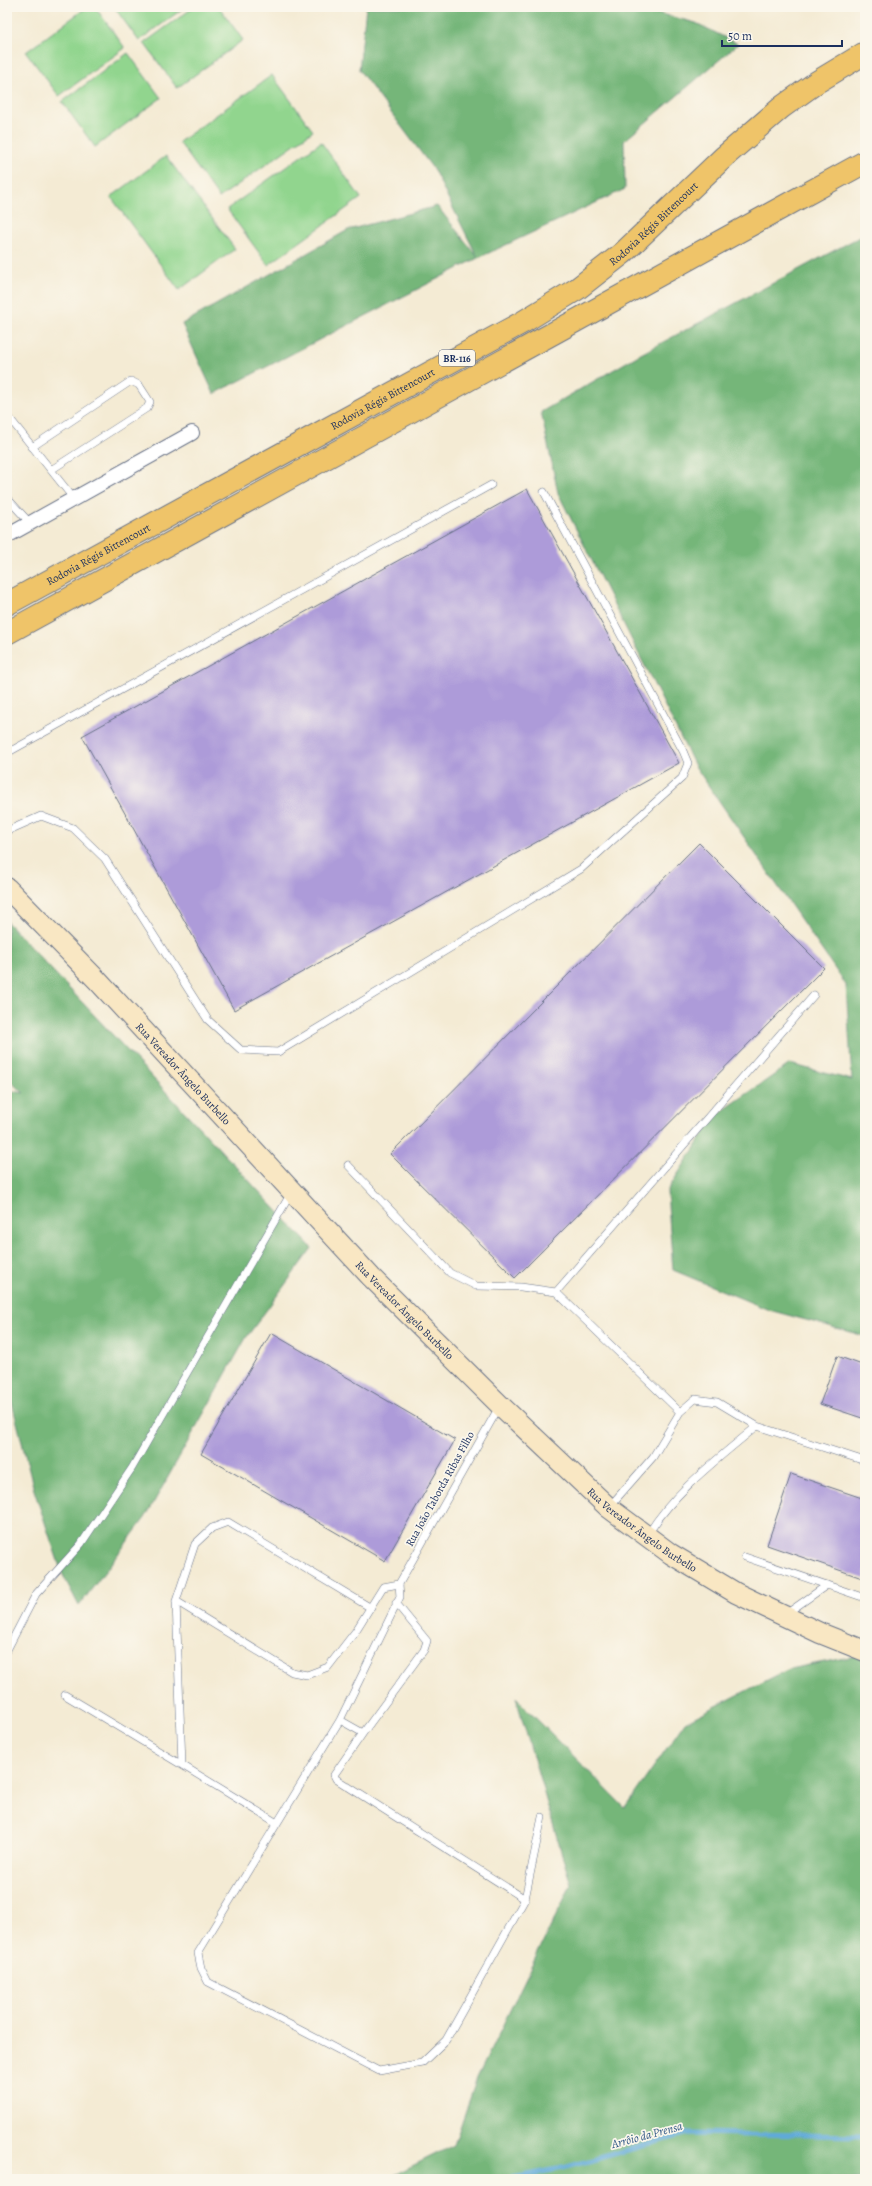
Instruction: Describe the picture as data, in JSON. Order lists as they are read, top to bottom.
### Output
{
  "streets": {
    "highway": ["Rodovia Régis Bittencourt", "BR-116"],
    "main road": ["Rua Vereador Ângelo Burbello"],
    "lane": ["Rua João Taborda Ribas Filho"]
  },
  "crossings": [
    ["Rua Vereador Ângelo Burbello", "Rua João Taborda Ribas Filho"]
  ],
  "water": ["Arrôio da Prensa"],
  "scale_bar": "50 m"
}
